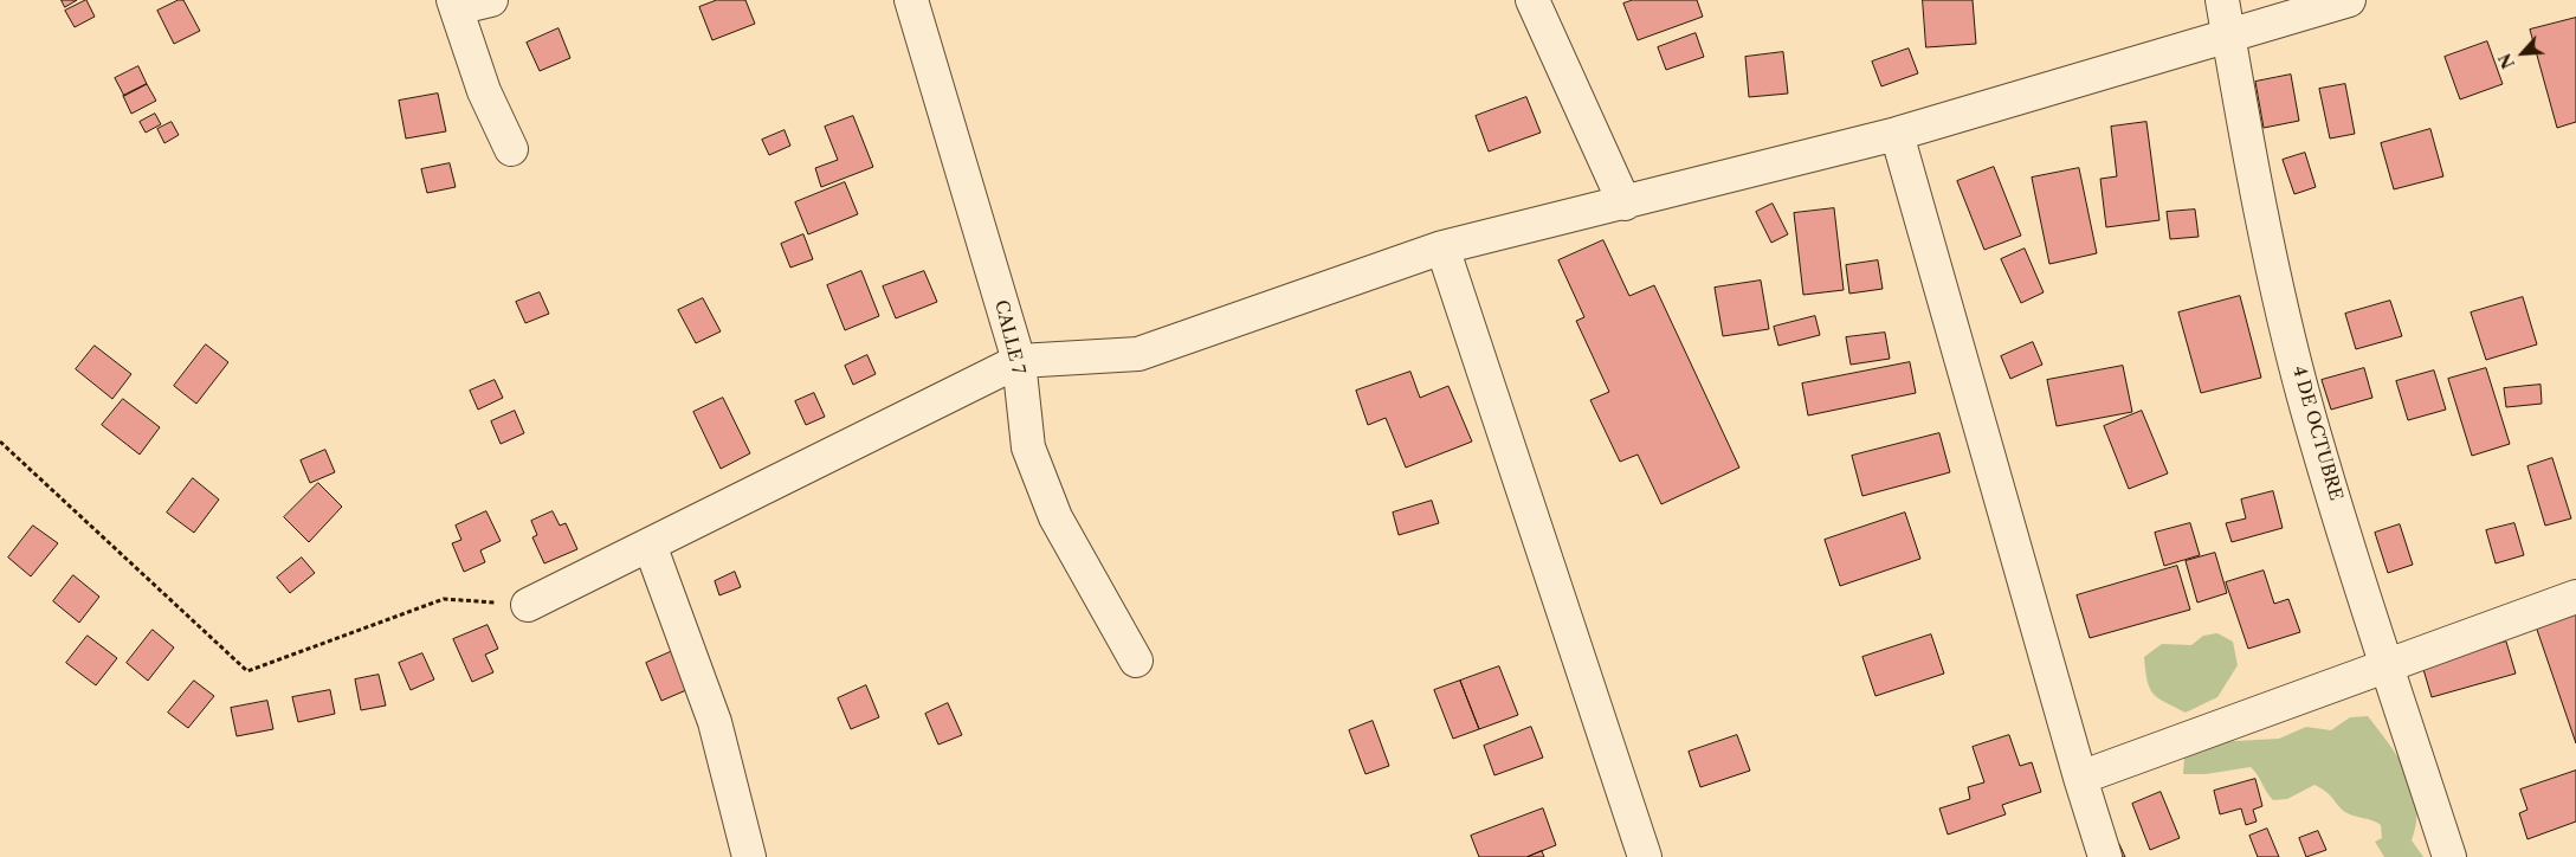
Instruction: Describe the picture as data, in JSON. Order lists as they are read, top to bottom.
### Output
{
  "streets": {
    "street": ["CALLE 7", "4 DE OCTUBRE"]
  },
  "north": "bottom left"
}
